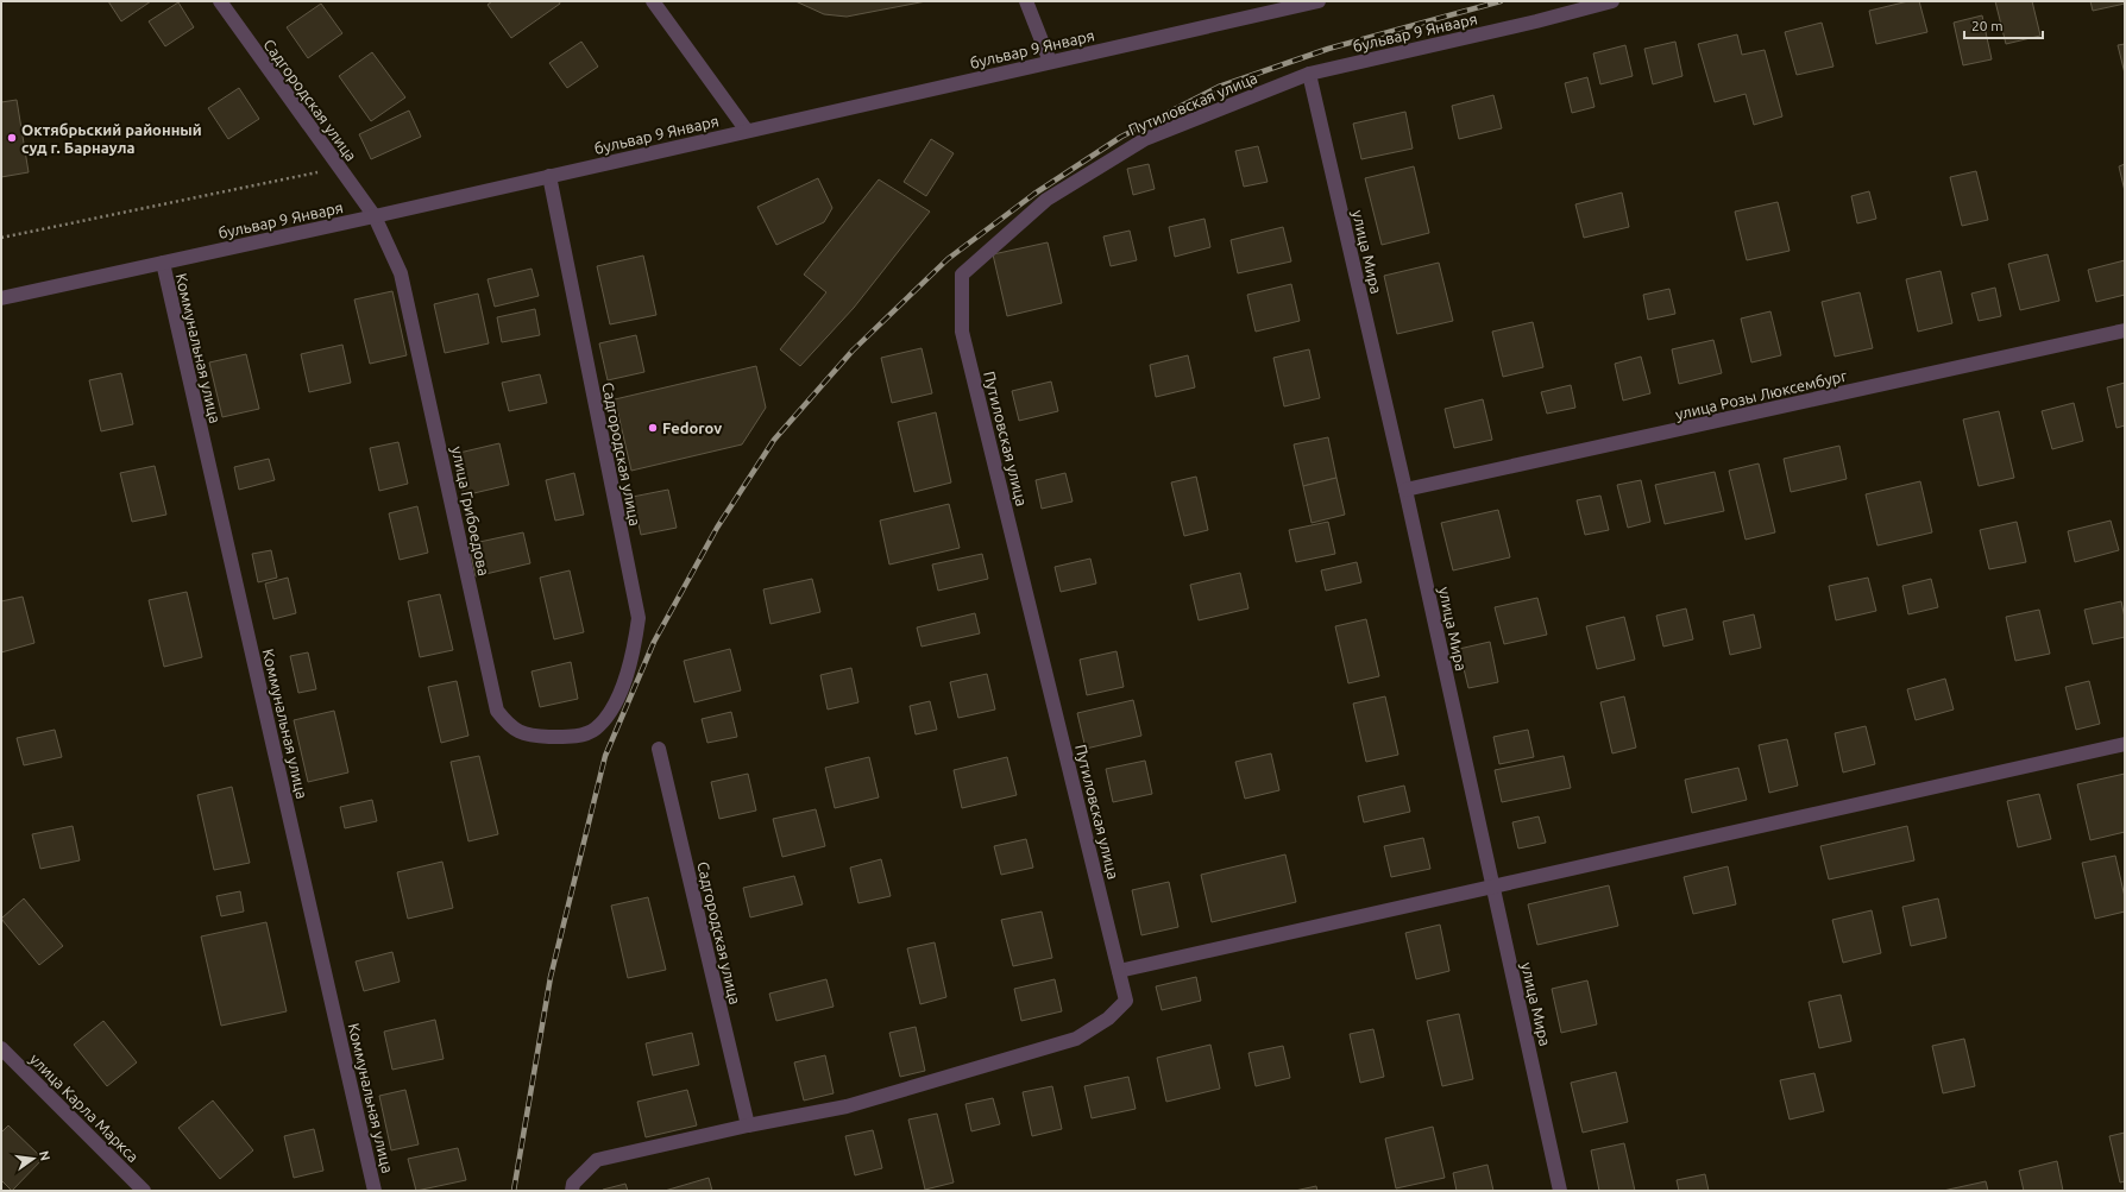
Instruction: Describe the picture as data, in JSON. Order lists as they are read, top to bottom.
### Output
{
  "streets": {
    "street": [
      "бульвар 9 Января",
      "Садгородская улица",
      "Путиловская улица",
      "улица Мира",
      "Коммунальная улица",
      "улица Розы Люксембург",
      "улица Грибоедова",
      "улица Карла Маркса"
    ]
  },
  "crossings": [
    ["бульвар 9 Января", "Садгородская улица"],
    ["бульвар 9 Января", "Путиловская улица"],
    ["бульвар 9 Января", "улица Мира"],
    ["бульвар 9 Января", "Коммунальная улица"],
    ["бульвар 9 Января", "улица Грибоедова"],
    ["Садгородская улица", "Путиловская улица"],
    ["Садгородская улица", "улица Грибоедова"],
    ["Путиловская улица", "улица Мира"],
    ["улица Мира", "улица Розы Люксембург"]
  ],
  "places": ["Октябрьский районный суд г. Барнаула", "Fedorov"],
  "scale_bar": "20 m",
  "north": "right"
}
